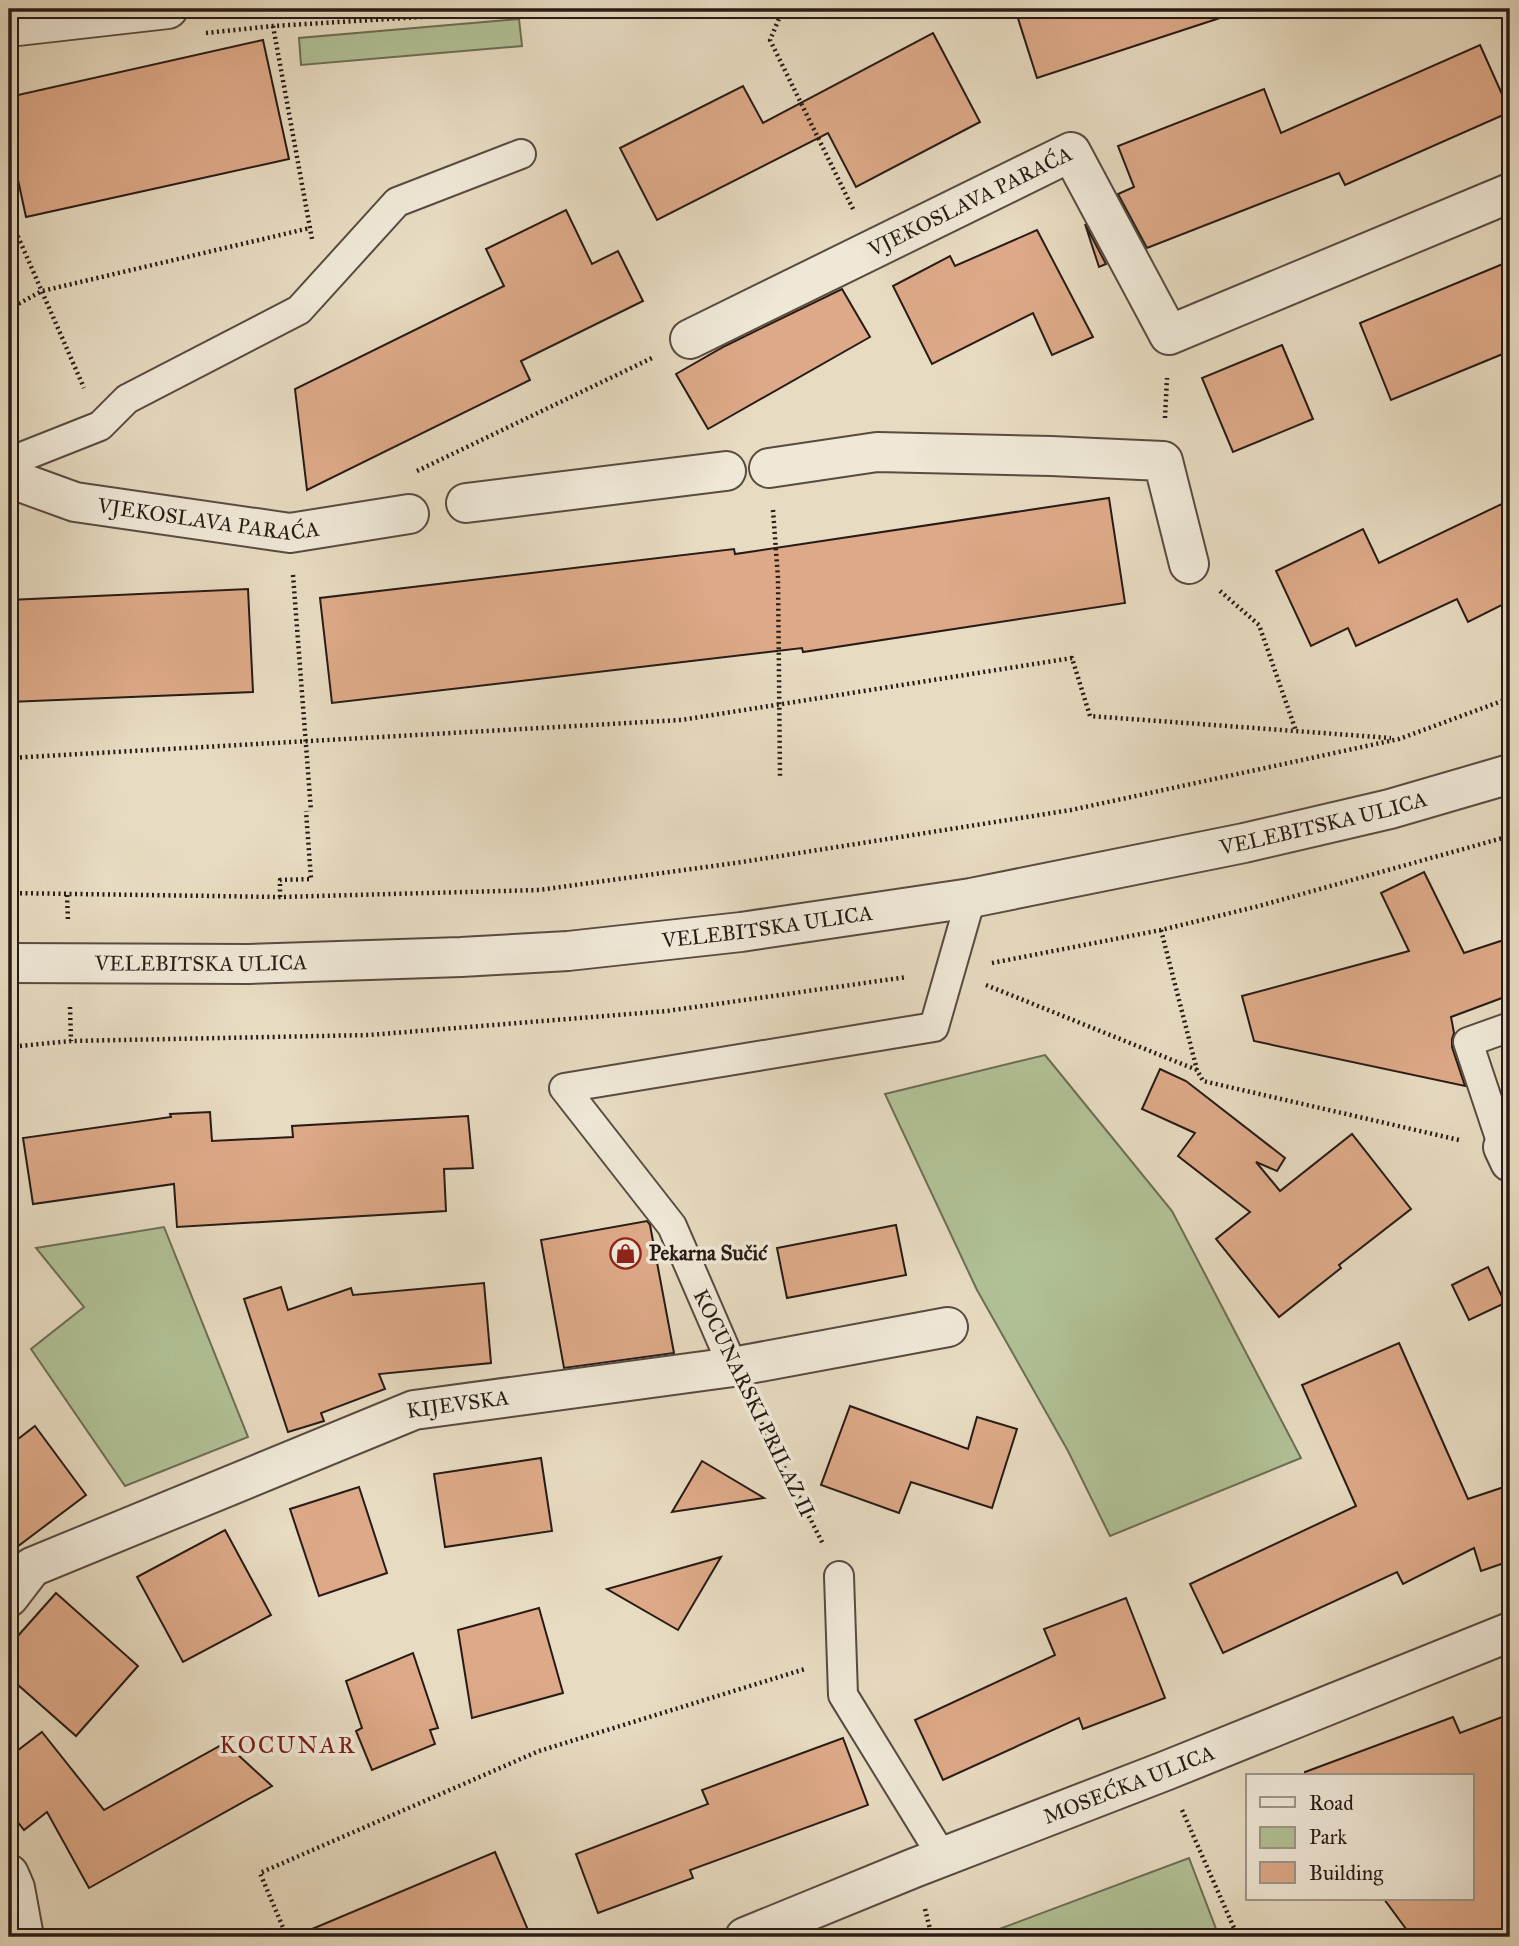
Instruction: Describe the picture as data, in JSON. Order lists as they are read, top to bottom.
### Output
{
  "streets": {
    "street": [
      "VJEKOSLAVA PARAĆA",
      "VELEBITSKA ULICA",
      "KIJEVSKA",
      "MOSEĆKA ULICA"
    ],
    "lane": ["KOCUNARSKI PRILAZ II"]
  },
  "crossings": [
    ["VELEBITSKA ULICA", "KOCUNARSKI PRILAZ II"],
    ["KOCUNARSKI PRILAZ II", "KIJEVSKA"]
  ],
  "districts": ["KOCUNAR"],
  "places": {
    "shop": ["Pekarna Sučić"]
  },
  "legend": ["Road", "Park", "Building"]
}
